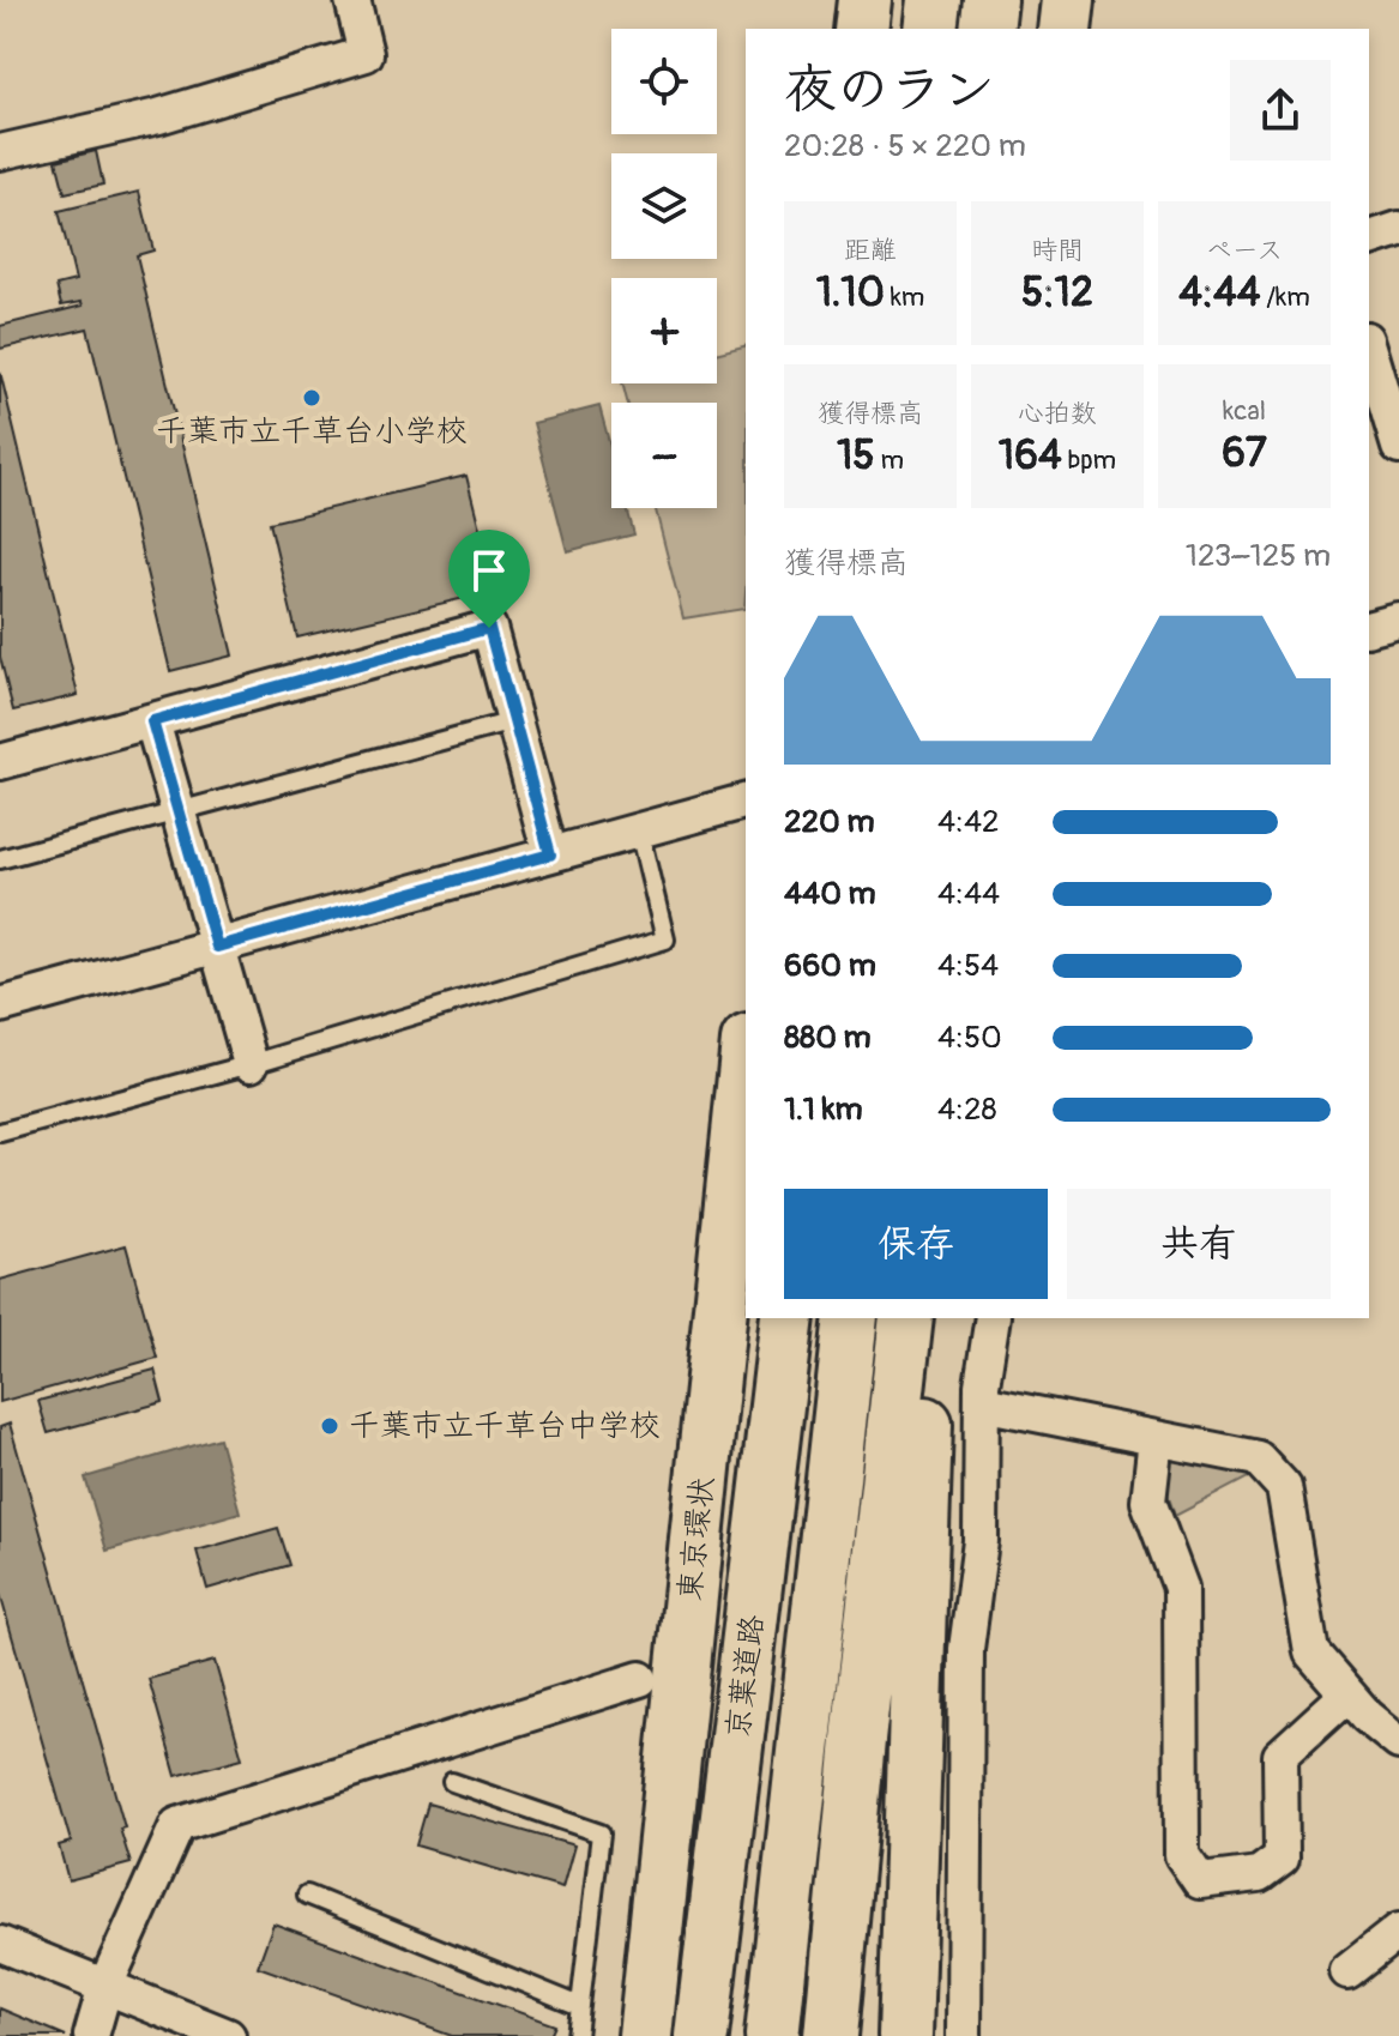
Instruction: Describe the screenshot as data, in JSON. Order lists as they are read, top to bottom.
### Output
{
  "streets": {
    "highway": ["東京環状", "京葉道路"]
  },
  "places": ["千葉市立千草台小学校", "千葉市立千草台中学校"],
  "page": {
    "map_buttons": ["+", "−"],
    "heading": ["夜のラン", "20:28 · 5 × 220 m"],
    "stats": [
      ["距離", "1.10 km"],
      ["時間", "5:12"],
      ["ペース", "4:44 /km"],
      ["獲得標高", "15 m"],
      ["心拍数", "164 bpm"],
      ["kcal", "67"]
    ],
    "chart": ["獲得標高", "123–125 m"],
    "list": [
      {
        "name": "220 m",
        "note": "4:42"
      },
      {
        "name": "440 m",
        "note": "4:44"
      },
      {
        "name": "660 m",
        "note": "4:54"
      },
      {
        "name": "880 m",
        "note": "4:50"
      },
      {
        "name": "1.1 km",
        "note": "4:28"
      }
    ],
    "buttons": ["保存", "共有"]
  }
}
